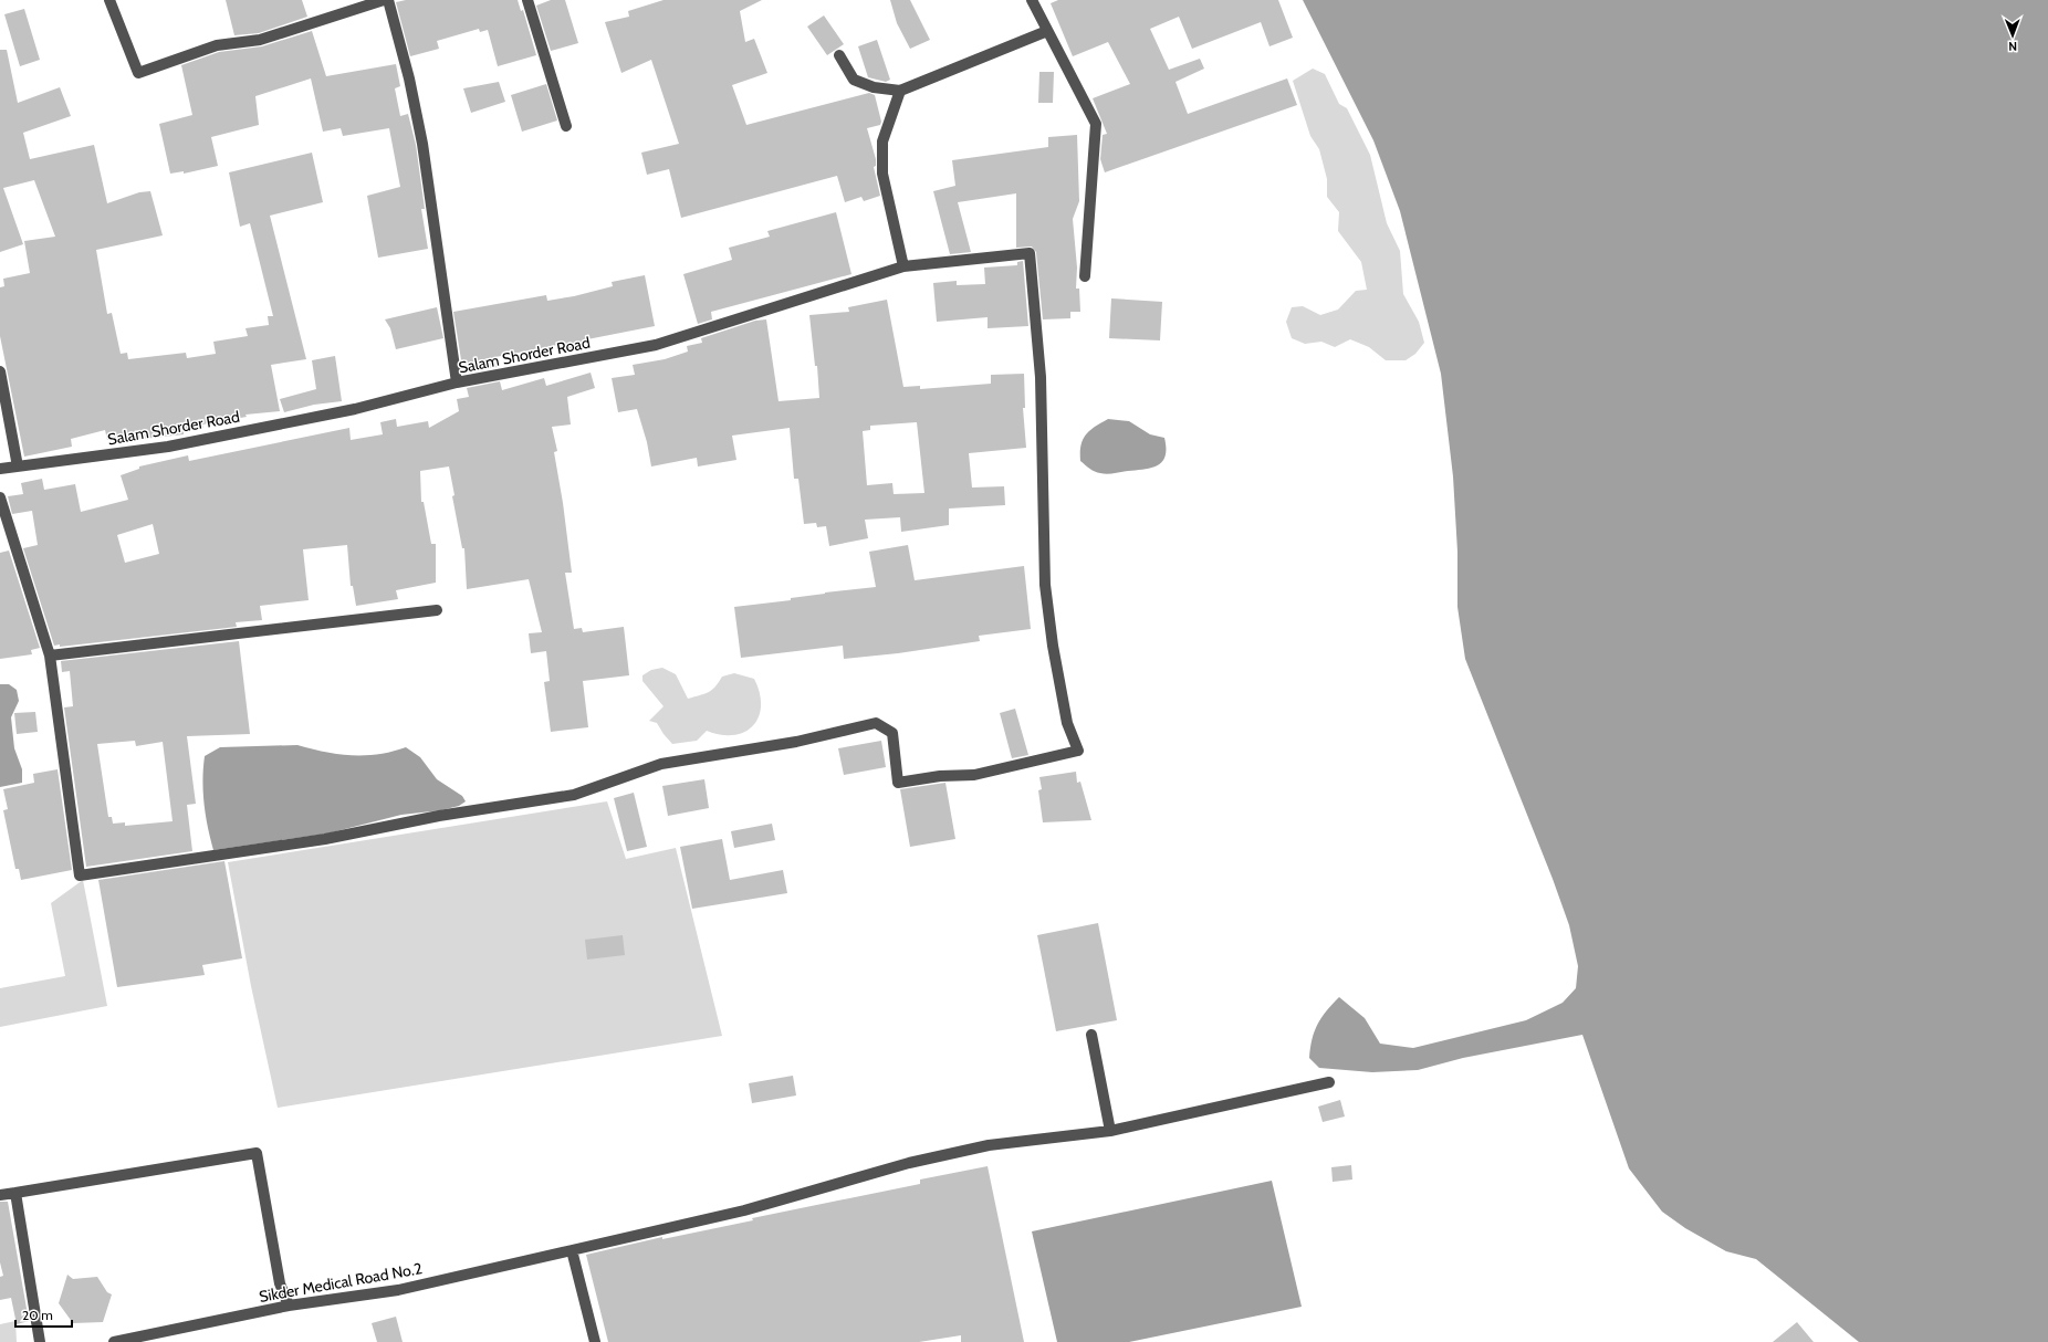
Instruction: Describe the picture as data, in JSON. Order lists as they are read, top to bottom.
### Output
{
  "streets": {
    "street": ["Salam Shorder Road", "Sikder Medical Road No.2"]
  },
  "scale_bar": "20 m",
  "north": "bottom"
}
